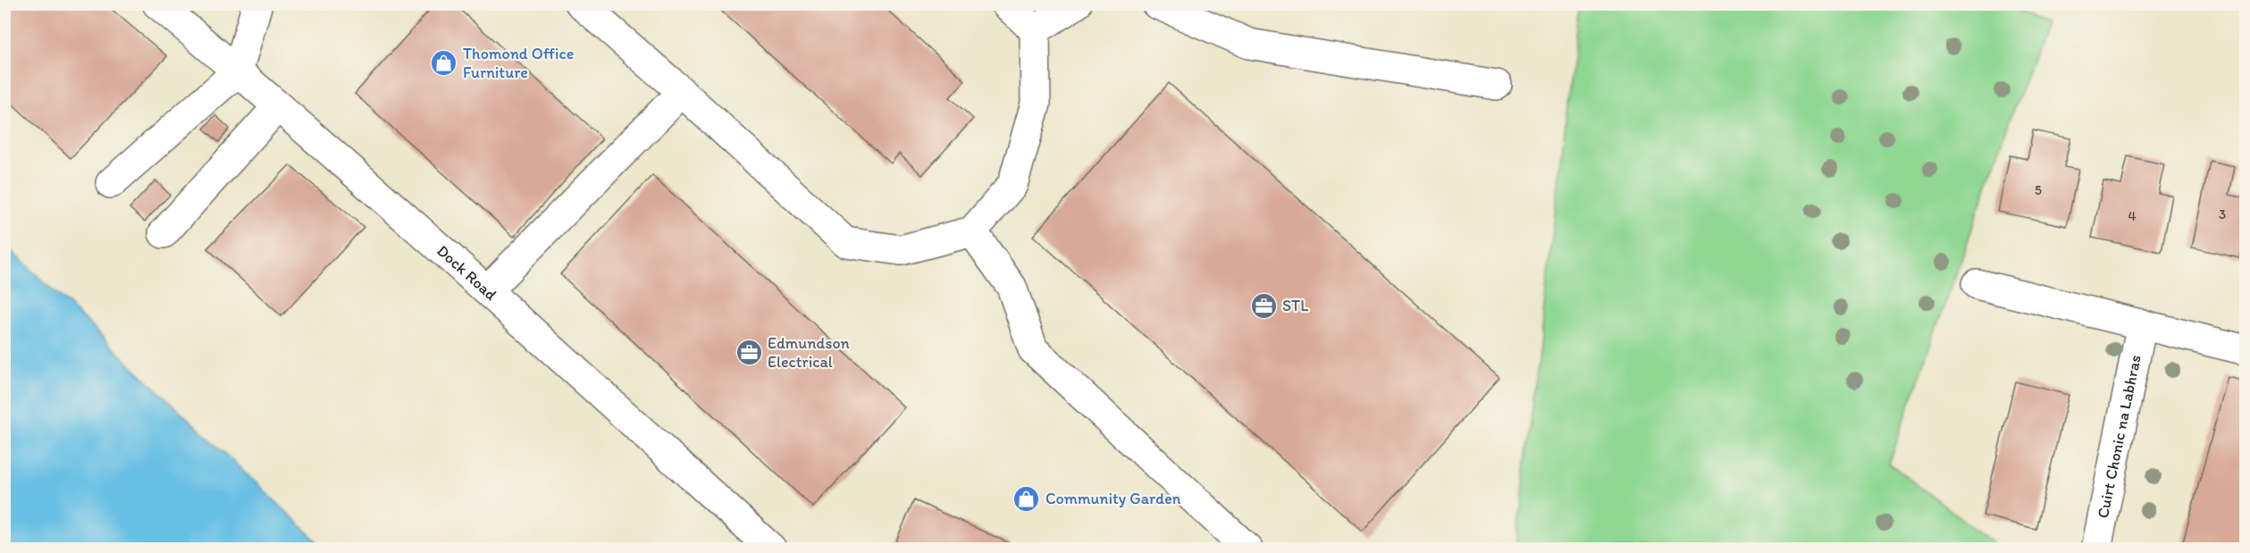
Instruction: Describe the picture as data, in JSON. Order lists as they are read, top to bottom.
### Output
{
  "streets": {
    "main road": ["Dock Road", "Cuirt Chonic na Labhras"]
  },
  "places": {
    "shop": ["Thomond Office Furniture", "Community Garden"],
    "office": ["STL", "Edmundson Electrical"]
  },
  "house_numbers": ["5", "3", "4"]
}
